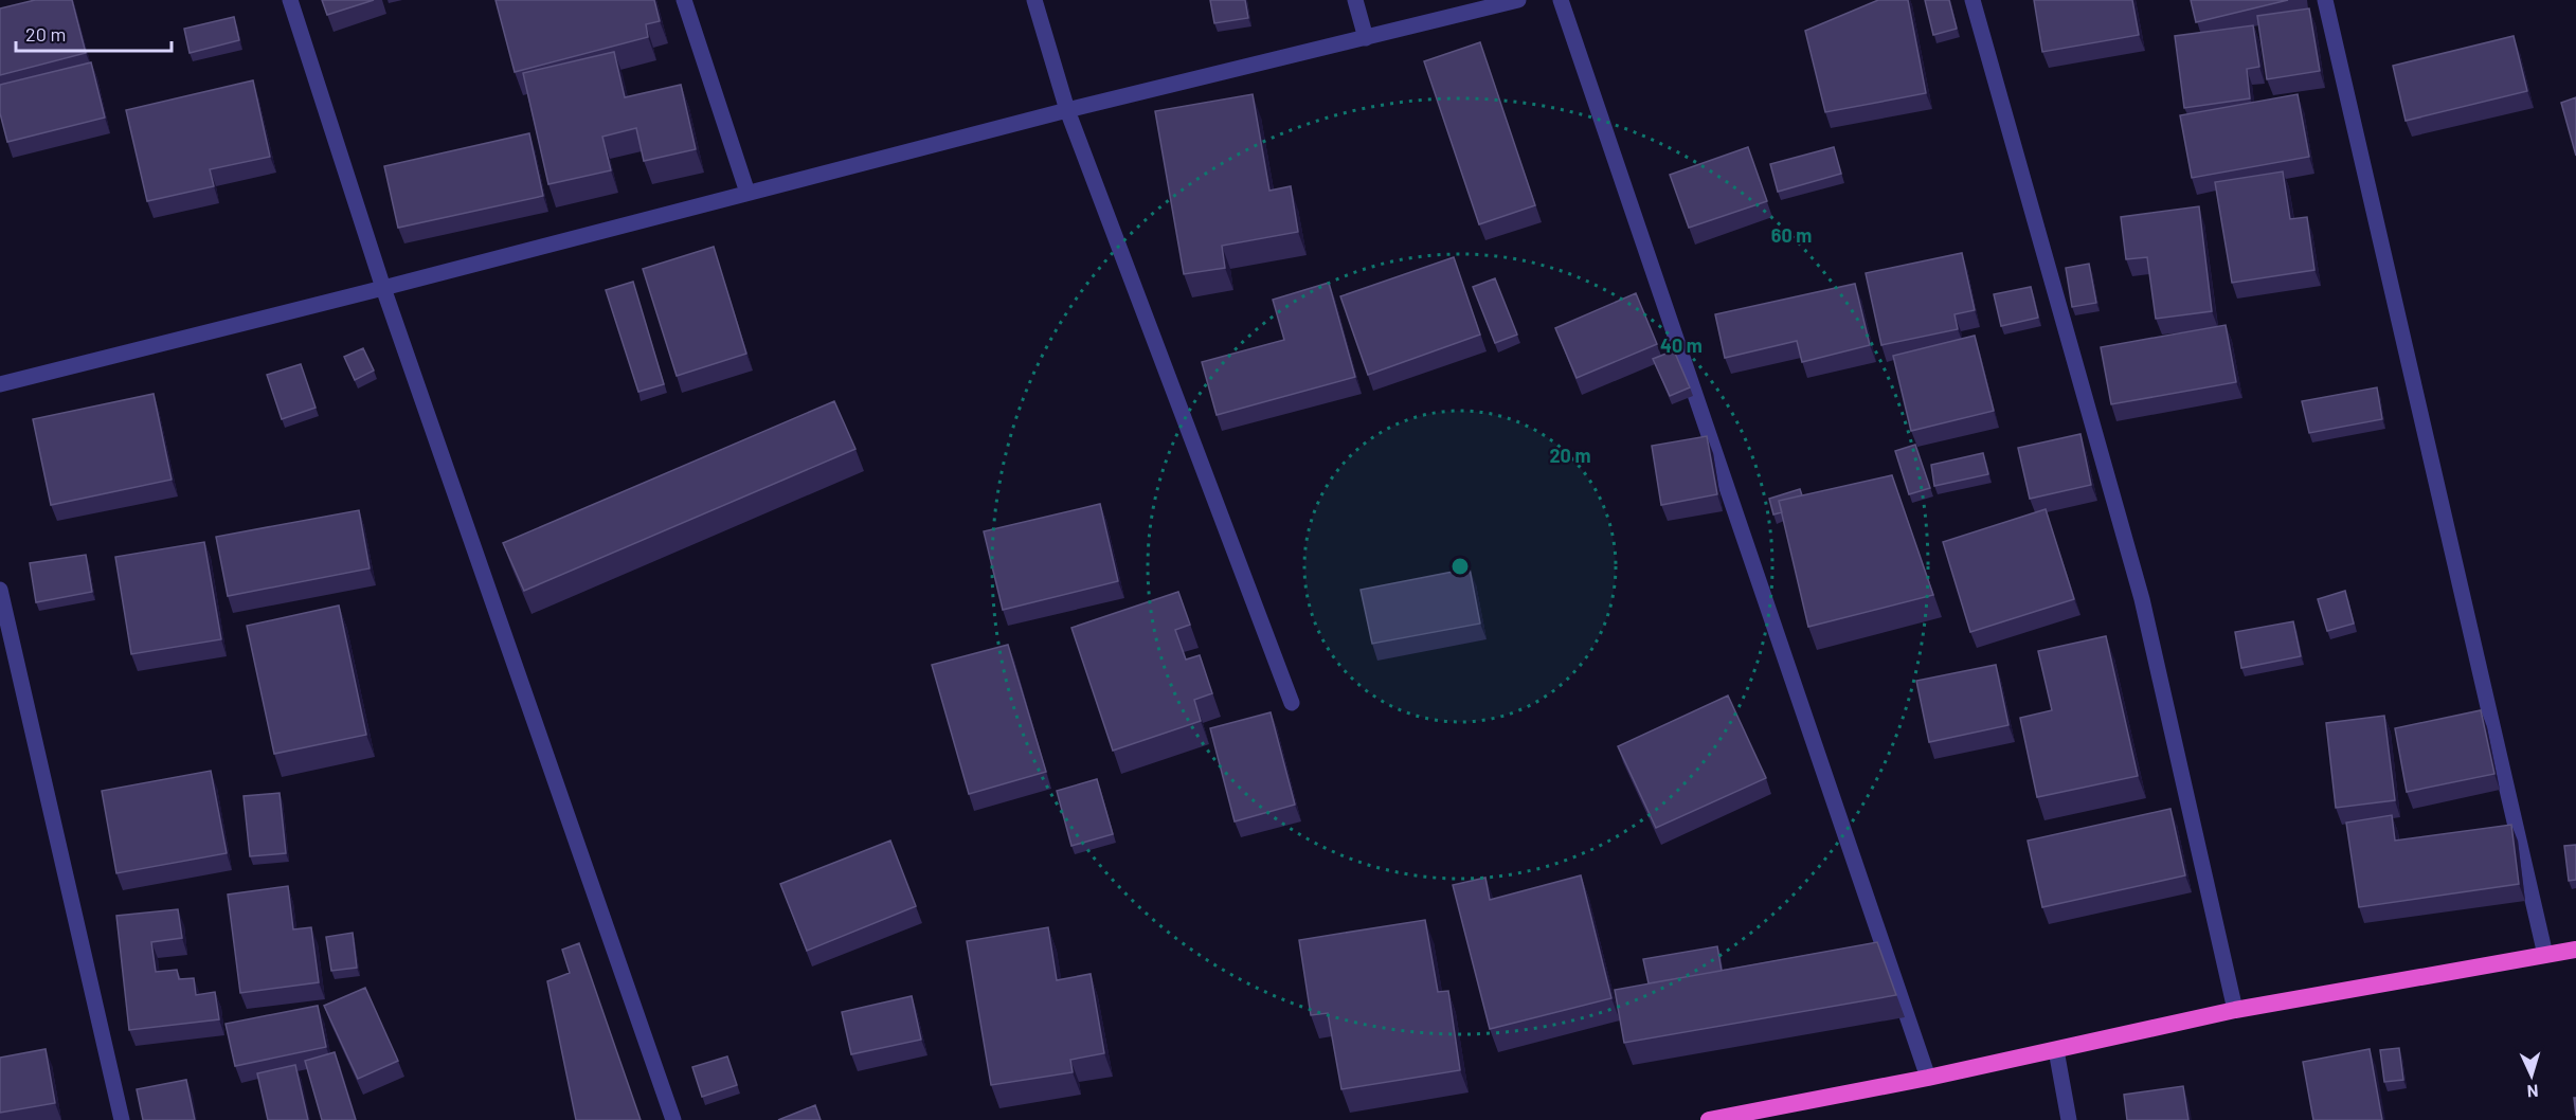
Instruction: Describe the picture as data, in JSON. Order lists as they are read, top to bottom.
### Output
{
  "scale_bar": "20 m",
  "north": "bottom",
  "rings": ["60 m", "40 m", "20 m"]
}
